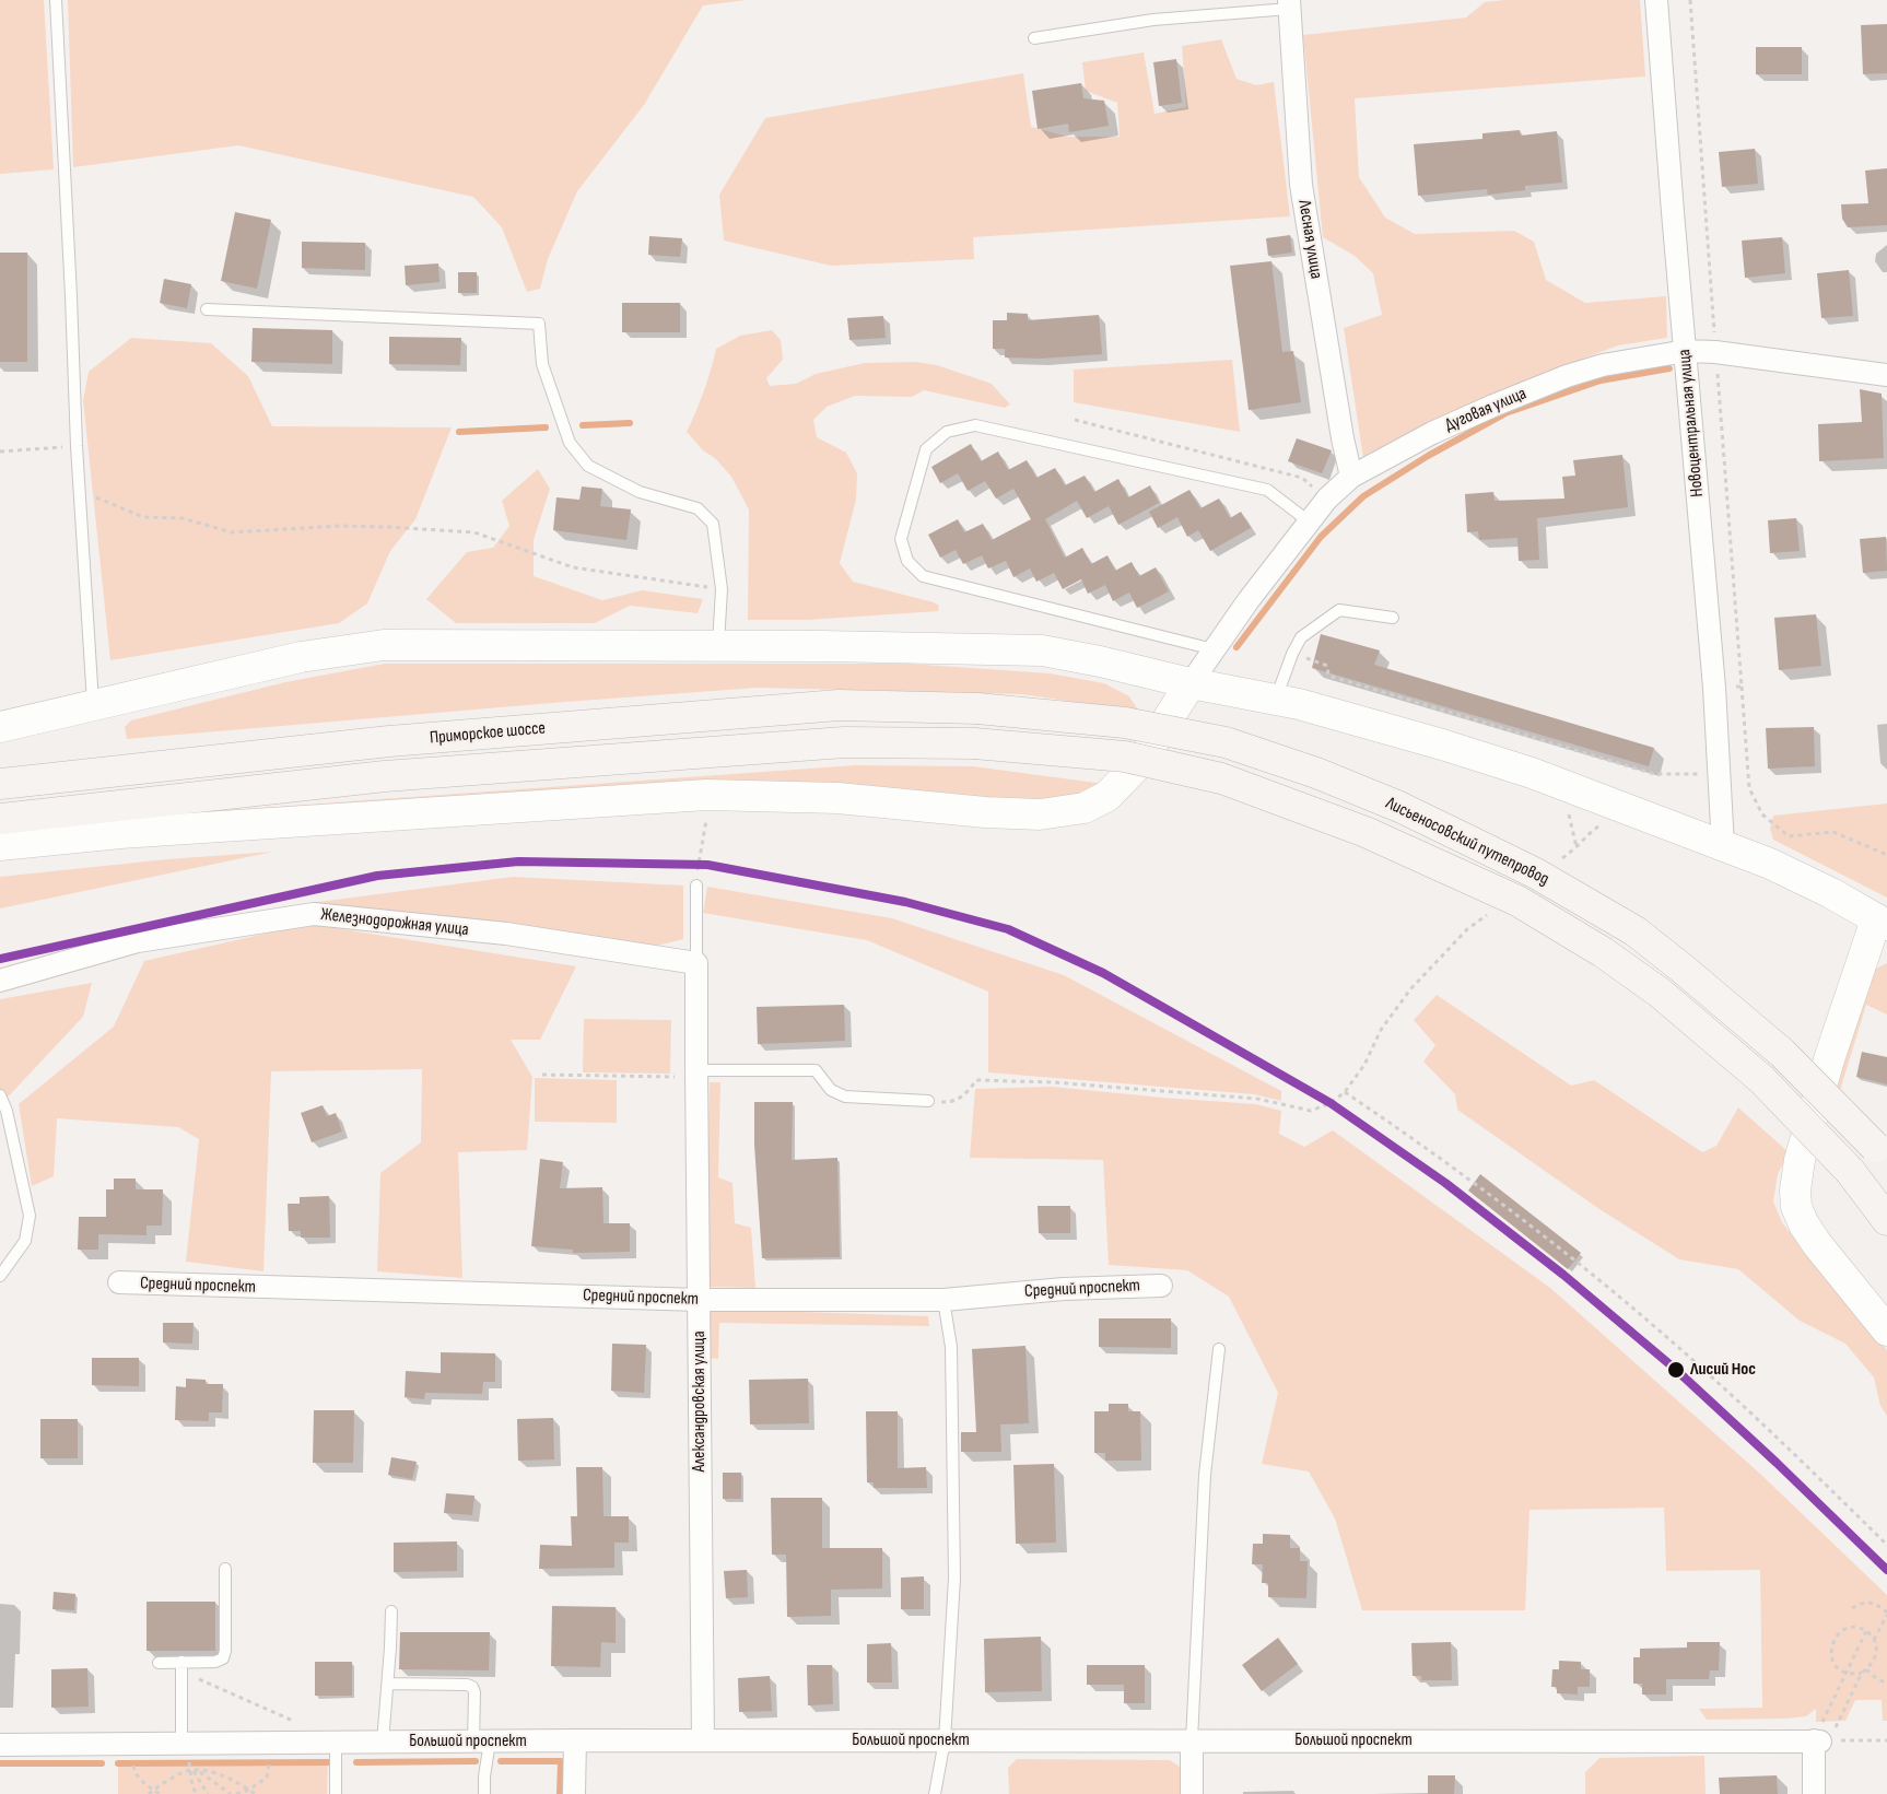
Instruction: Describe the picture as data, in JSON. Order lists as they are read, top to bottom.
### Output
{
  "streets": {
    "main road": ["Приморское шоссе", "Лисьеносовский путепровод"],
    "street": [
      "Лесная улица",
      "Дуговая улица",
      "Новоцентральная улица",
      "Железнодорожная улица",
      "Средний проспект",
      "Александровская улица",
      "Большой проспект"
    ]
  },
  "crossings": [
    ["Лесная улица", "Дуговая улица"],
    ["Дуговая улица", "Новоцентральная улица"],
    ["Приморское шоссе", "Лисьеносовский путепровод"],
    ["Железнодорожная улица", "Александровская улица"],
    ["Средний проспект", "Александровская улица"],
    ["Александровская улица", "Большой проспект"]
  ],
  "places": ["Лисий Нос"]
}
